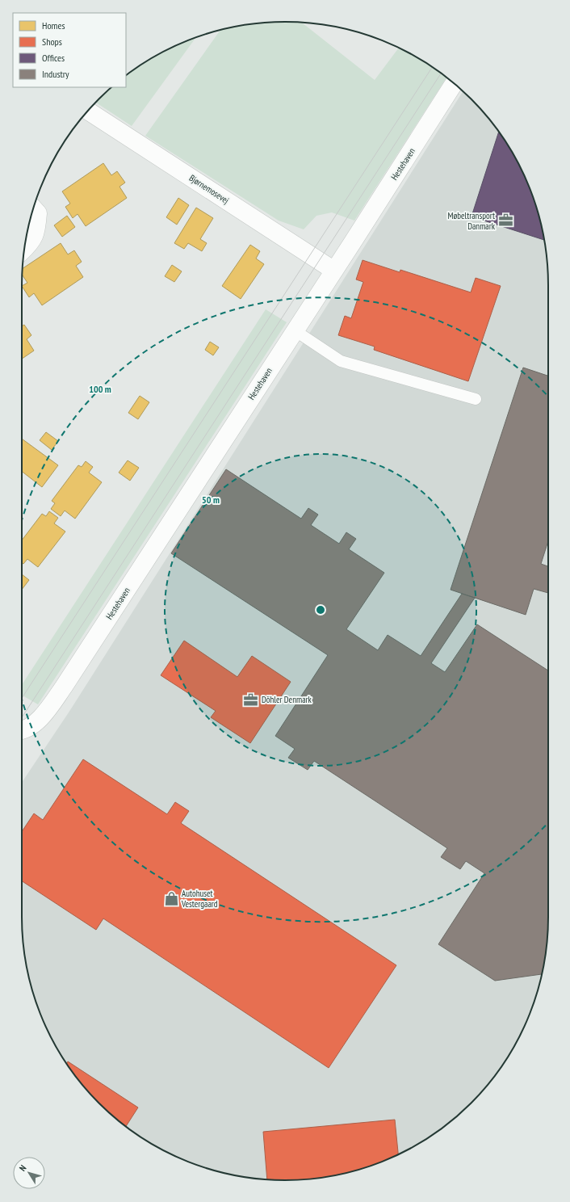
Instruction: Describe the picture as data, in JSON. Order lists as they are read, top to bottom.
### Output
{
  "streets": {
    "street": ["Hestehaven", "Bjørnemosevej"]
  },
  "crossings": [
    ["Hestehaven", "Bjørnemosevej"]
  ],
  "places": {
    "office": ["Møbeltransport Danmark", "Döhler Denmark"],
    "shop": ["Autohuset Vestergaard"]
  },
  "legend": [
    "Homes",
    "Shops",
    "Offices",
    "Industry"
  ],
  "north": "top left",
  "rings": ["100 m", "50 m"]
}
